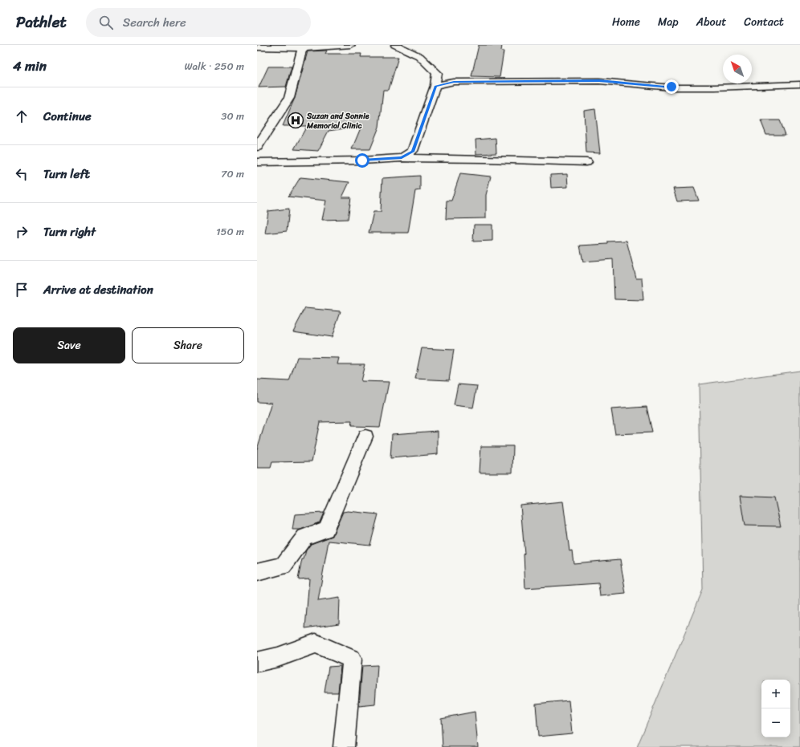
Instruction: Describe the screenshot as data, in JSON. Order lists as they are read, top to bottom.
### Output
{
  "places": {
    "hospital": ["Suzan and Sonnie Memorial Clinic"]
  },
  "north": "top left",
  "page": {
    "header": "Pathlet",
    "search": "Search here",
    "nav": [
      "Home",
      "Map",
      "About",
      "Contact"
    ],
    "heading": ["4 min", "Walk · 250 m"],
    "list": [
      ["Continue", "30 m"],
      ["Turn left", "70 m"],
      ["Turn right", "150 m"],
      "Arrive at destination"
    ],
    "buttons": ["Save", "Share"],
    "map_buttons": ["+", "−"]
  }
}
